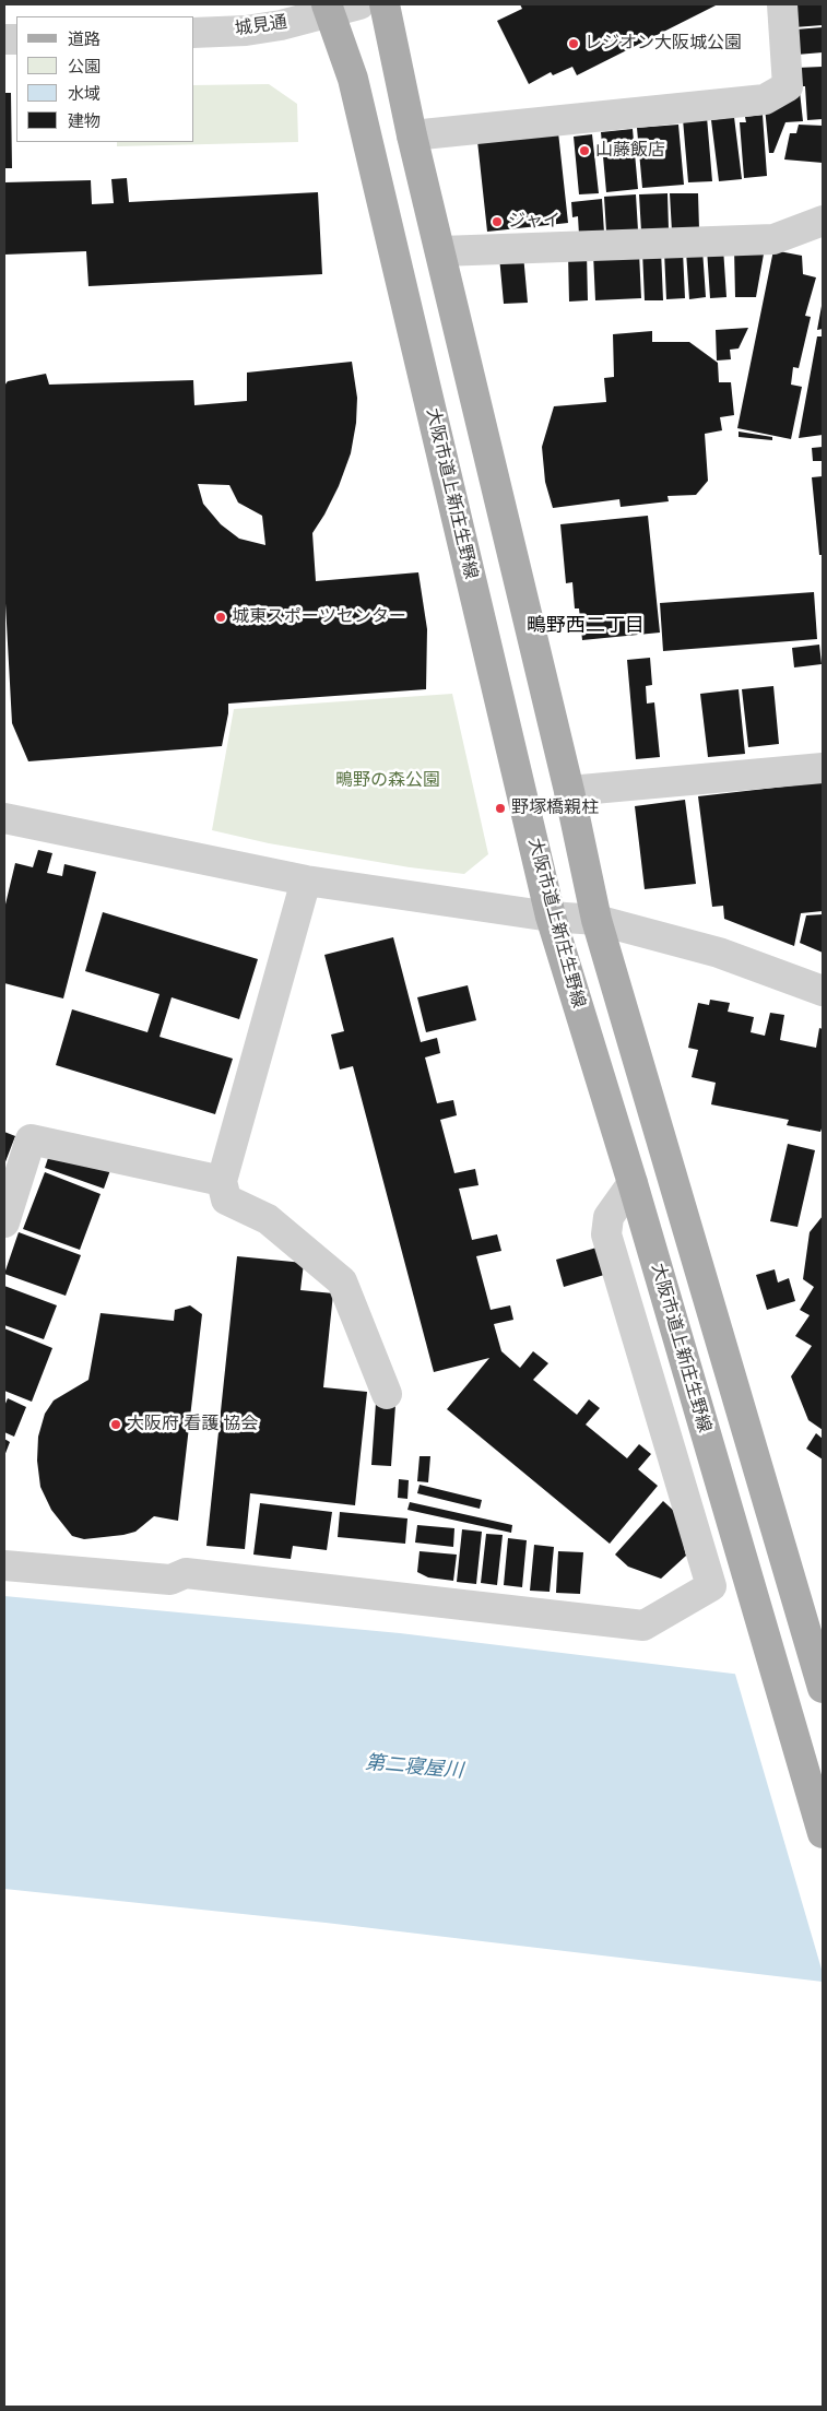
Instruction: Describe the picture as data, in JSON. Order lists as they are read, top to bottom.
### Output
{
  "streets": {
    "main road": ["大阪市道上新庄生野線"],
    "street": ["城見通"]
  },
  "crossings": [
    ["城見通", "大阪市道上新庄生野線"]
  ],
  "districts": ["鴫野西二丁目"],
  "water": ["第二寝屋川"],
  "parks": ["鴫野の森公園"],
  "places": [
    "レジオン大阪城公園",
    "山藤飯店",
    "ジャイ",
    "城東スポーツセンター",
    "野塚橋親柱",
    "大阪府 看護 協会"
  ],
  "legend": [
    "道路",
    "公園",
    "水域",
    "建物"
  ]
}
